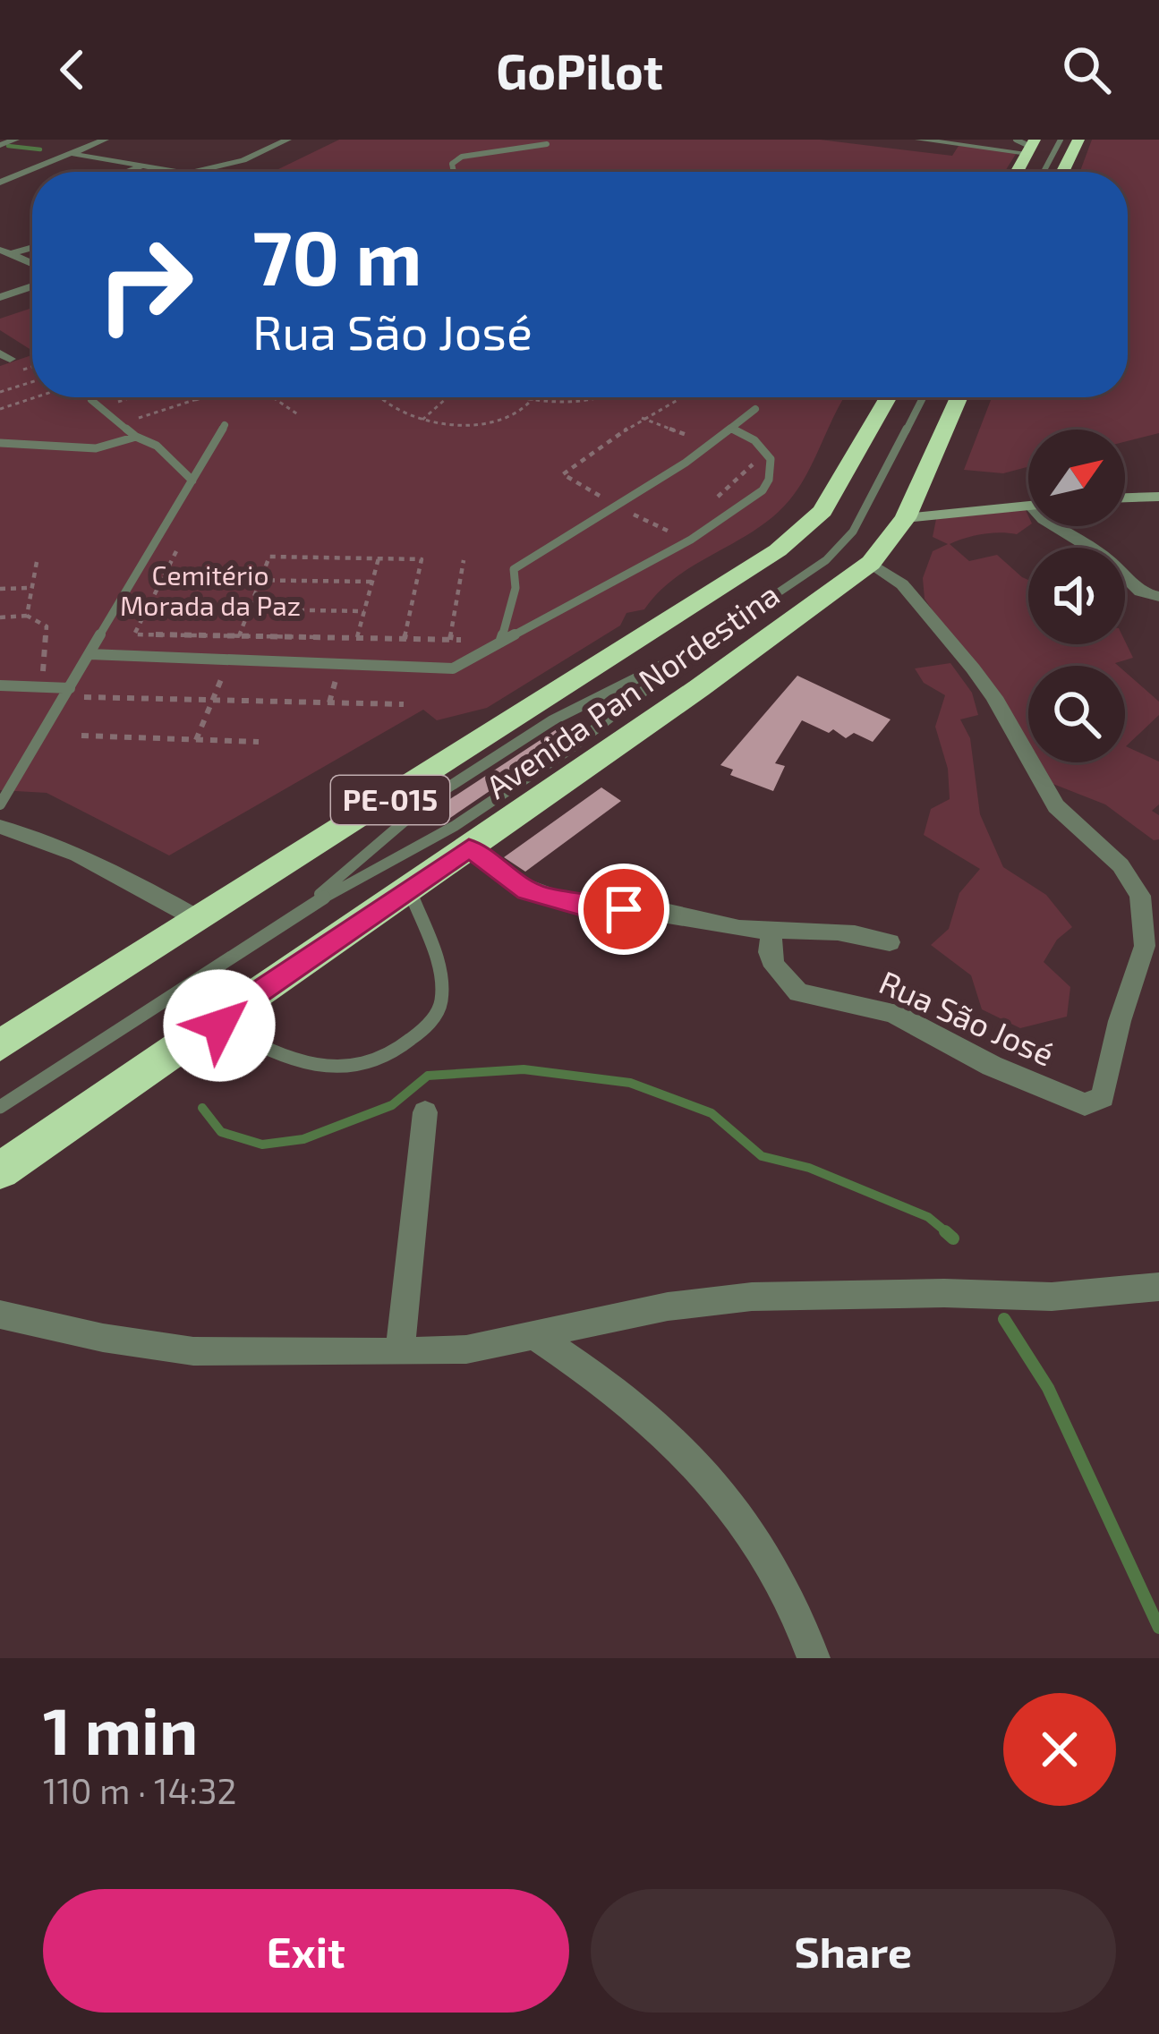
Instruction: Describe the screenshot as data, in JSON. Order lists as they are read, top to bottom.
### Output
{
  "streets": {
    "highway": ["Avenida Pan Nordestina", "PE-015"],
    "street": ["Rua São José"]
  },
  "crossings": [
    ["Avenida Pan Nordestina", "Rua São José"]
  ],
  "parks": ["Cemitério Morada da Paz"],
  "north": "top right",
  "page": {
    "header": "GoPilot",
    "turn": ["70 m", "Rua São José"],
    "heading": ["1 min", "110 m · 14:32"],
    "buttons": ["Exit", "Share"]
  }
}
